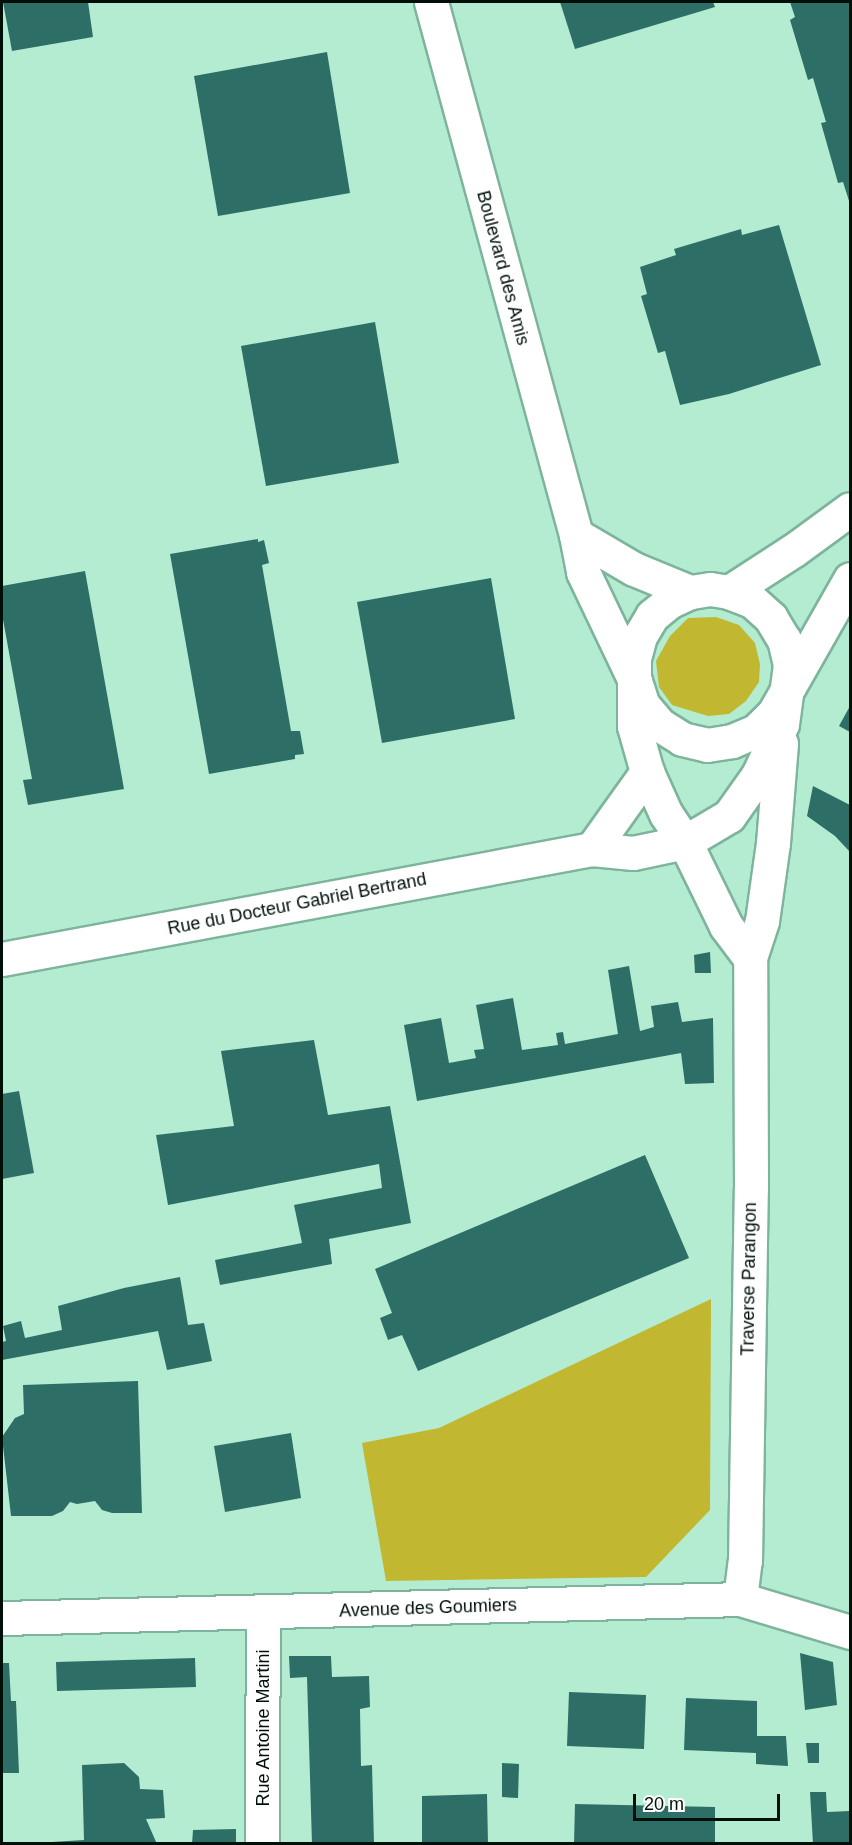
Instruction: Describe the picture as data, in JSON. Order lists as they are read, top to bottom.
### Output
{
  "streets": {
    "street": [
      "Boulevard des Amis",
      "Rue du Docteur Gabriel Bertrand",
      "Traverse Parangon",
      "Avenue des Goumiers",
      "Rue Antoine Martini"
    ]
  },
  "crossings": [
    ["Boulevard des Amis", "Traverse Parangon"],
    ["Rue du Docteur Gabriel Bertrand", "Traverse Parangon"],
    ["Traverse Parangon", "Avenue des Goumiers"],
    ["Avenue des Goumiers", "Rue Antoine Martini"]
  ],
  "scale_bar": "20 m"
}
